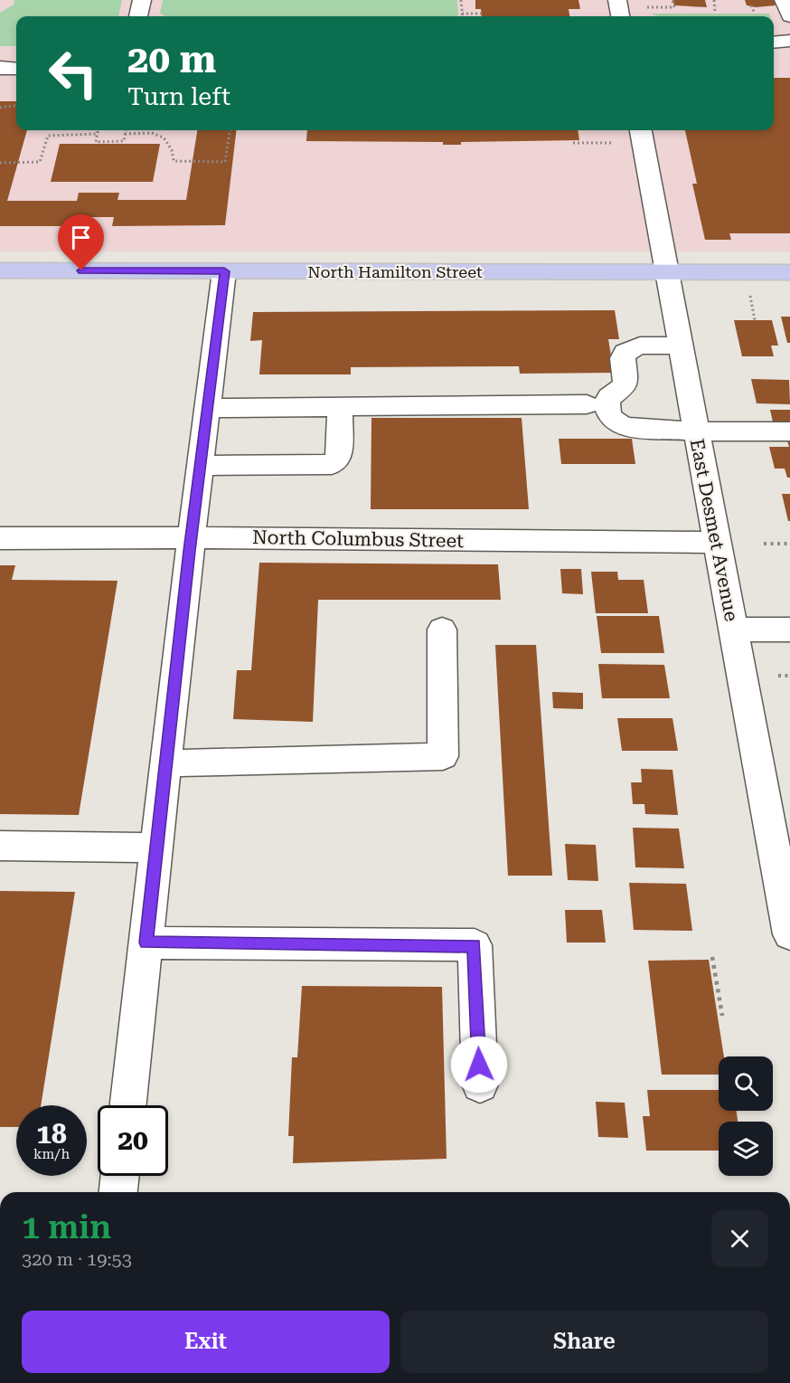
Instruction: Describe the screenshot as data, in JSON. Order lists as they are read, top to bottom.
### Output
{
  "streets": {
    "main road": ["North Hamilton Street"],
    "street": ["East Desmet Avenue", "North Columbus Street"]
  },
  "crossings": [
    ["North Hamilton Street", "East Desmet Avenue"],
    ["East Desmet Avenue", "North Columbus Street"]
  ],
  "page": {
    "turn": ["20 m", "Turn left"],
    "speed": "18 km/h",
    "limit": "20",
    "heading": ["1 min", "320 m · 19:53"],
    "buttons": ["Exit", "Share"]
  }
}
